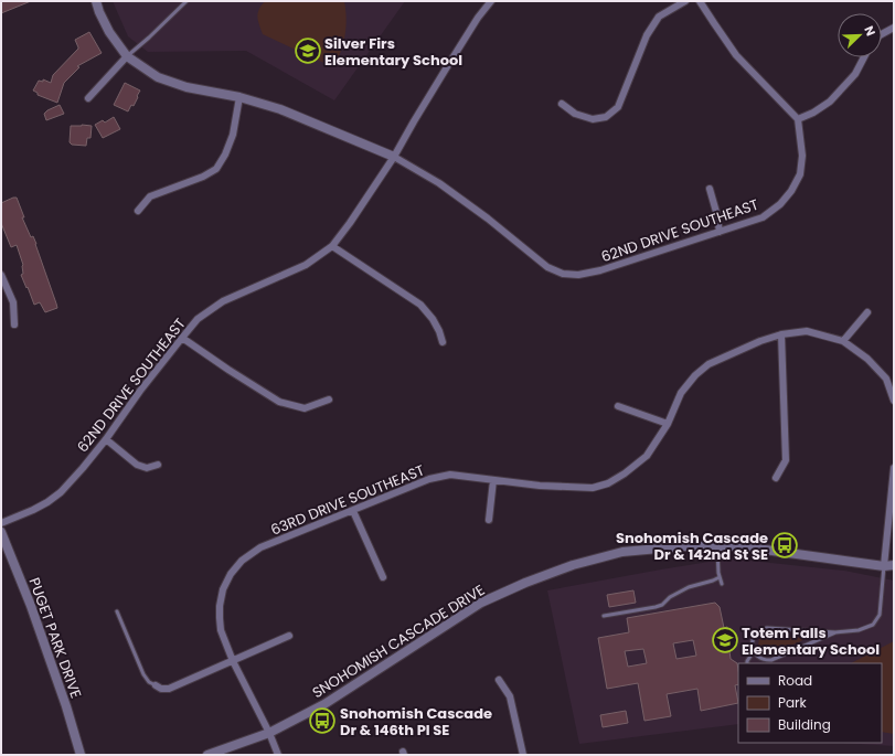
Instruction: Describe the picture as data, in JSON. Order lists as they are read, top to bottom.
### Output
{
  "streets": {
    "street": [
      "62ND DRIVE SOUTHEAST",
      "63RD DRIVE SOUTHEAST",
      "PUGET PARK DRIVE",
      "SNOHOMISH CASCADE DRIVE"
    ]
  },
  "crossings": [
    ["63RD DRIVE SOUTHEAST", "SNOHOMISH CASCADE DRIVE"]
  ],
  "places": {
    "school or university": ["Silver Firs Elementary School", "Totem Falls Elementary School"],
    "bus stop": ["Snohomish Cascade Dr & 142nd St SE", "Snohomish Cascade Dr & 146th Pl SE"]
  },
  "legend": ["Road", "Park", "Building"],
  "north": "top right"
}
